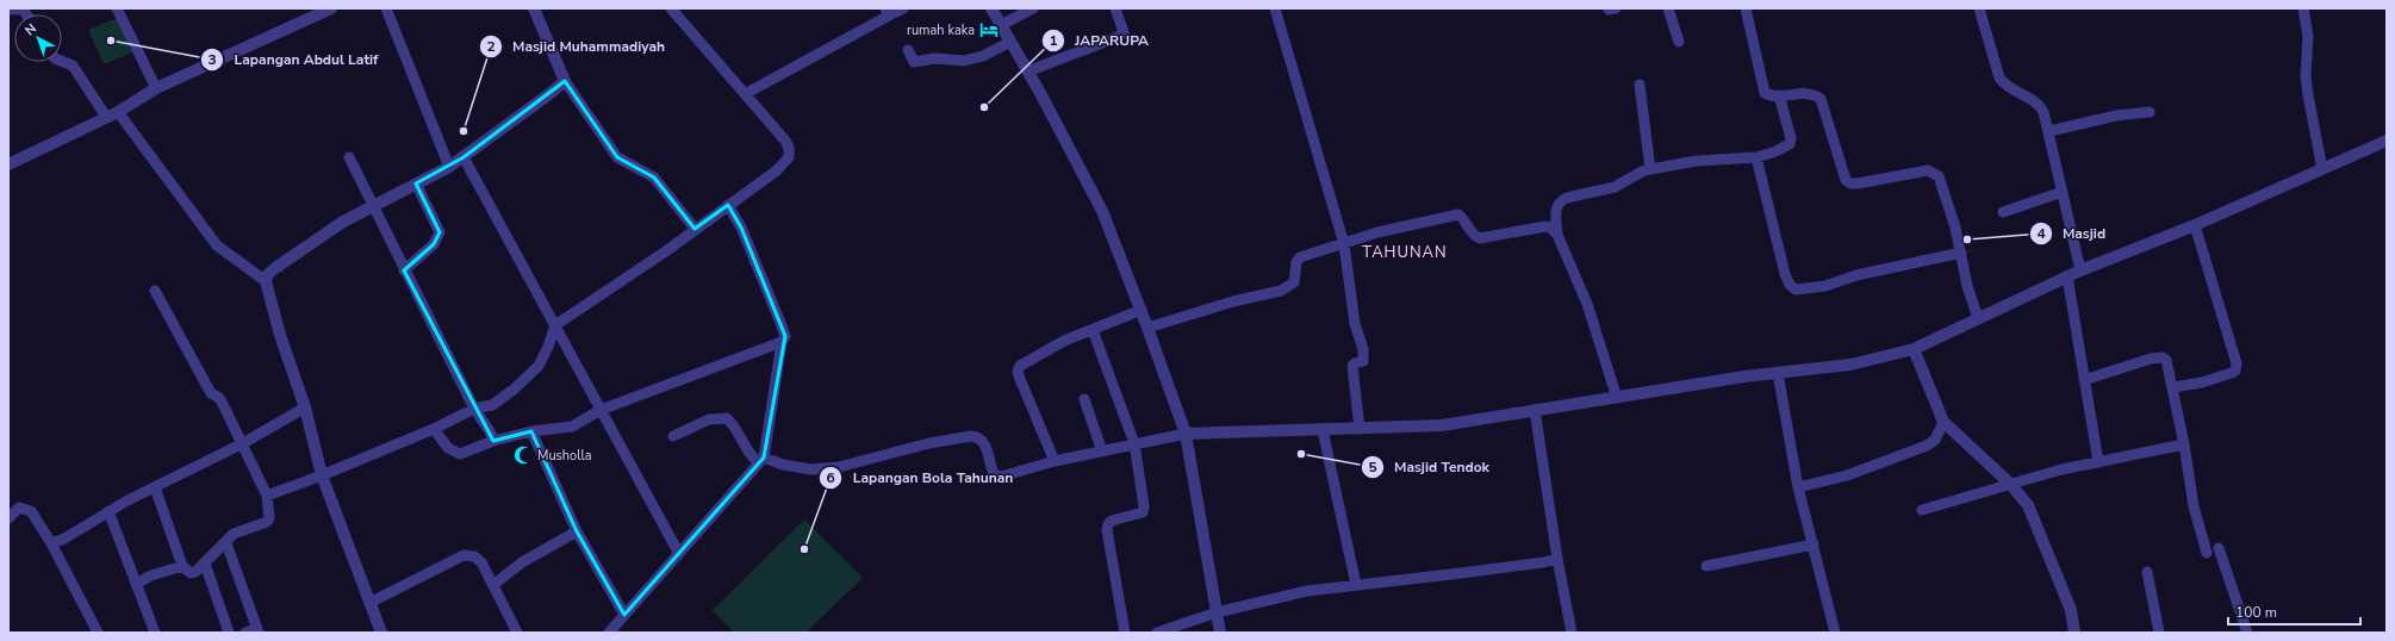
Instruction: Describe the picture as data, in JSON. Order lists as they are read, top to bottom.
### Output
{
  "districts": ["TAHUNAN"],
  "places": {
    "hotel": ["rumah kaka"],
    "other": [
      "Lapangan Abdul Latif",
      "JAPARUPA",
      "Masjid Muhammadiyah",
      "Masjid",
      "Masjid Tendok",
      "Lapangan Bola Tahunan"
    ],
    "mosque": ["Musholla"]
  },
  "scale_bar": "100 m",
  "north": "top left"
}
